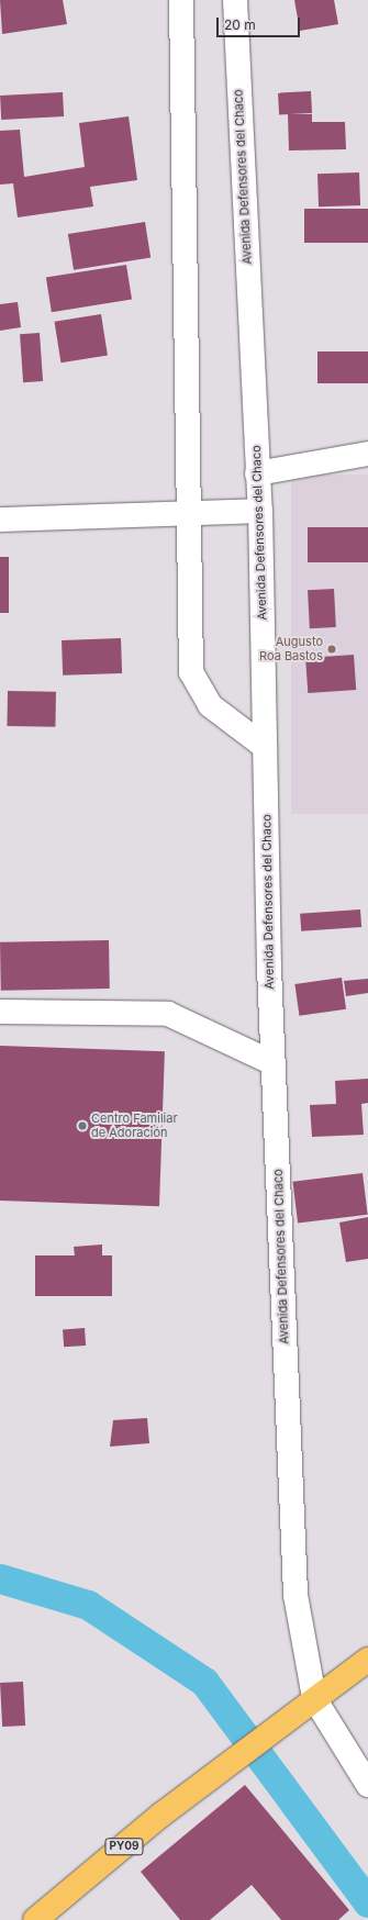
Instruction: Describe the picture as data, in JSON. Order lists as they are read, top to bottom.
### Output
{
  "streets": {
    "highway": ["PY09"],
    "street": ["Avenida Defensores del Chaco"]
  },
  "crossings": [
    ["Avenida Defensores del Chaco", "PY09"]
  ],
  "places": ["Augusto Roa Bastos", "Centro Familiar de Adoración"],
  "scale_bar": "20 m"
}
